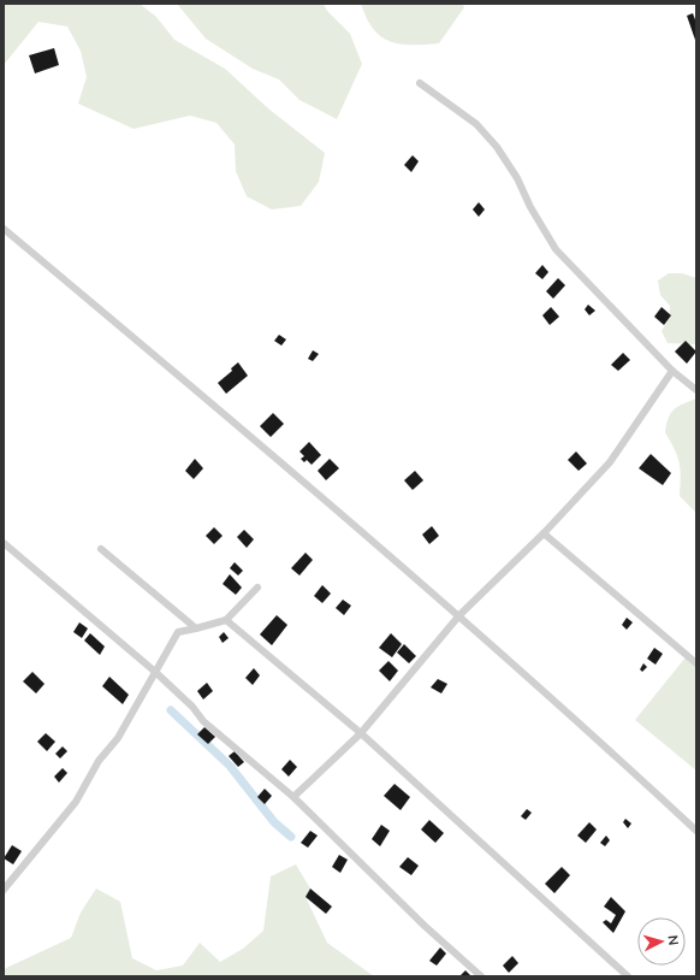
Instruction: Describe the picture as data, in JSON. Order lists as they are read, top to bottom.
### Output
{
  "north": "right"
}
